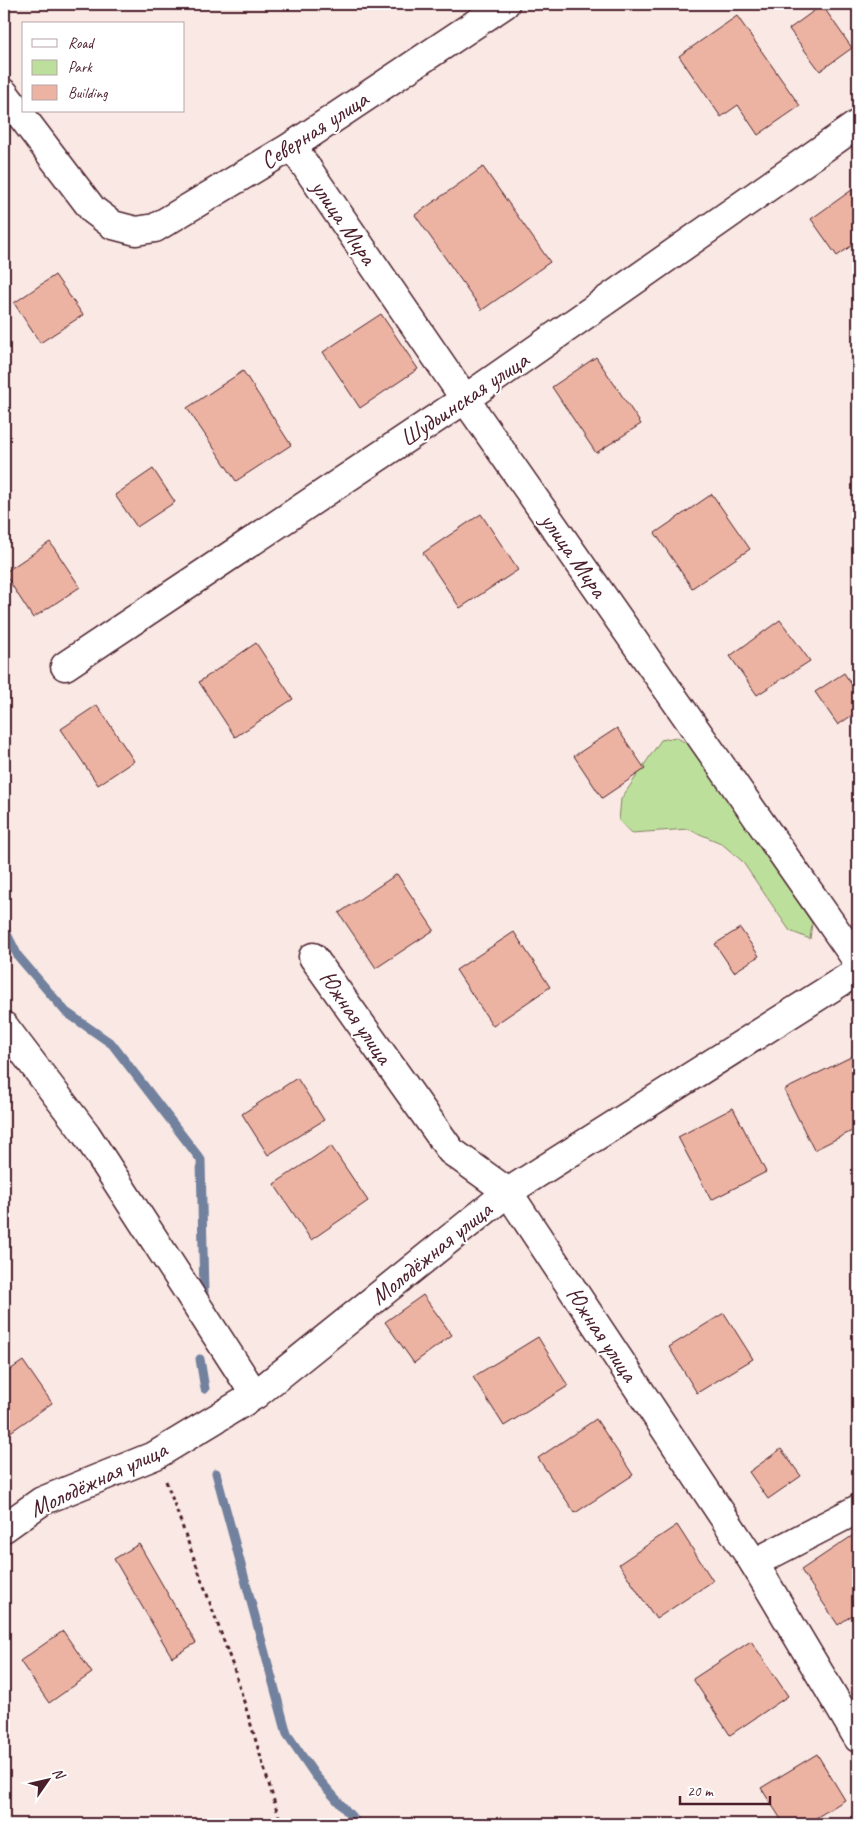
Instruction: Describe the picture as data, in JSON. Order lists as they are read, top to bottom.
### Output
{
  "streets": {
    "street": [
      "Северная улица",
      "улица Мира",
      "Шудьинская улица",
      "Южная улица",
      "Молодёжная улица"
    ]
  },
  "crossings": [
    ["Северная улица", "улица Мира"],
    ["улица Мира", "Шудьинская улица"],
    ["Южная улица", "Молодёжная улица"]
  ],
  "legend": ["Road", "Park", "Building"],
  "scale_bar": "20 m",
  "north": "top right"
}
